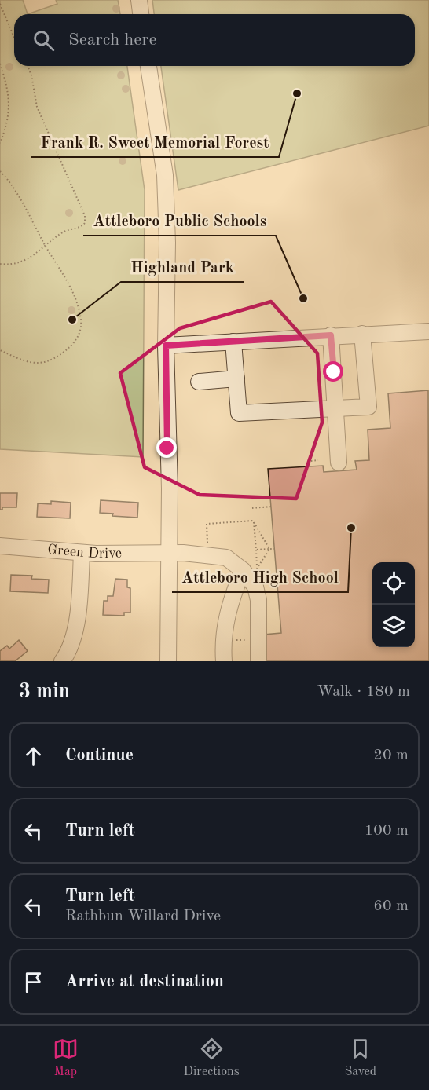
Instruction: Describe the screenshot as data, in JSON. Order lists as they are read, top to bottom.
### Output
{
  "streets": {
    "street": ["Green Drive"]
  },
  "places": [
    "Frank R. Sweet Memorial Forest",
    "Attleboro Public Schools",
    "Highland Park",
    "Attleboro High School"
  ],
  "page": {
    "search": "Search here",
    "heading": ["3 min", "Walk · 180 m"],
    "list": [
      ["Continue", "20 m"],
      ["Turn left", "100 m"],
      ["Turn left", "Rathbun Willard Drive", "60 m"],
      "Arrive at destination"
    ],
    "nav": ["Map", "Directions", "Saved"]
  }
}
